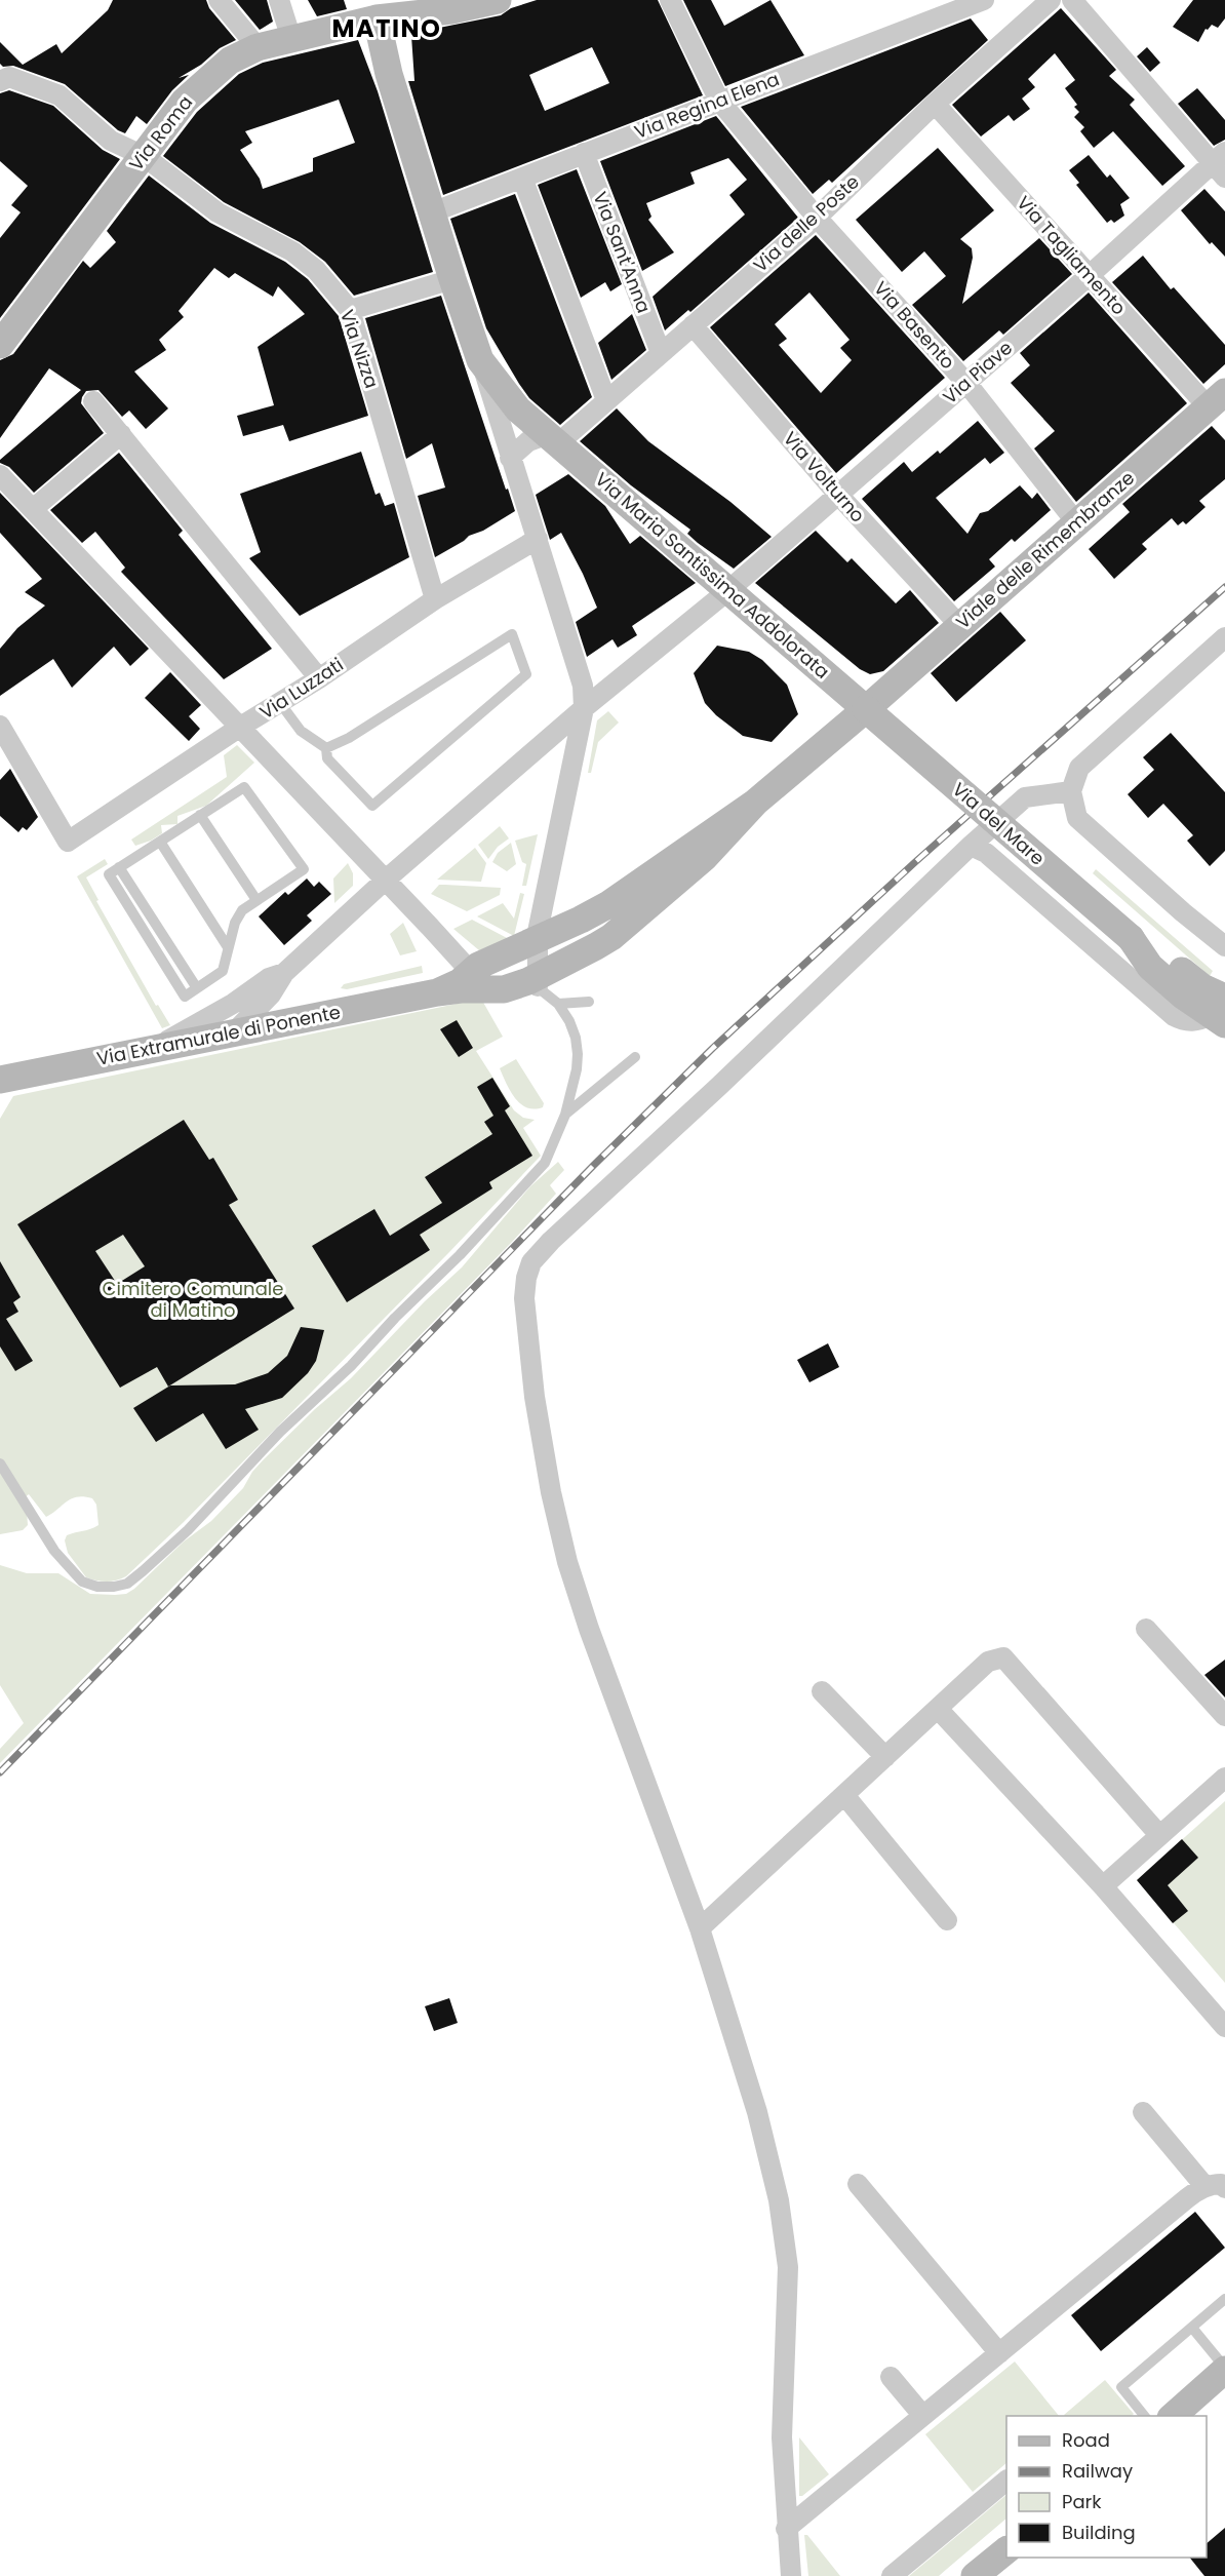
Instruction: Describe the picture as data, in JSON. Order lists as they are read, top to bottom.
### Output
{
  "streets": {
    "main road": [
      "Via Roma",
      "Viale delle Rimembranze",
      "Via Maria Santissima Addolorata",
      "Via del Mare",
      "Via Extramurale di Ponente"
    ],
    "street": [
      "Via Regina Elena",
      "Via delle Poste",
      "Via Sant'Anna",
      "Via Tagliamento",
      "Via Basento",
      "Via Nizza",
      "Via Piave",
      "Via Volturno",
      "Via Luzzati"
    ]
  },
  "crossings": [
    ["Via Regina Elena", "Via Sant'Anna"],
    ["Via Regina Elena", "Via Basento"],
    ["Via Regina Elena", "Via Maria Santissima Addolorata"],
    ["Via Roma", "Via Nizza"],
    ["Via Roma", "Via Maria Santissima Addolorata"],
    ["Via delle Poste", "Via Sant'Anna"],
    ["Via delle Poste", "Via Tagliamento"],
    ["Via delle Poste", "Via Basento"],
    ["Via delle Poste", "Via Volturno"],
    ["Via delle Poste", "Via Maria Santissima Addolorata"],
    ["Via Tagliamento", "Via Piave"],
    ["Via Tagliamento", "Viale delle Rimembranze"],
    ["Via Basento", "Via Piave"],
    ["Via Basento", "Viale delle Rimembranze"],
    ["Via Nizza", "Via Luzzati"],
    ["Via Piave", "Via Volturno"],
    ["Via Piave", "Via Maria Santissima Addolorata"],
    ["Via Piave", "Via Extramurale di Ponente"],
    ["Via Volturno", "Viale delle Rimembranze"],
    ["Viale delle Rimembranze", "Via Maria Santissima Addolorata"],
    ["Viale delle Rimembranze", "Via del Mare"],
    ["Viale delle Rimembranze", "Via Extramurale di Ponente"],
    ["Via Maria Santissima Addolorata", "Via del Mare"],
    ["Via Maria Santissima Addolorata", "Via Extramurale di Ponente"],
    ["Via del Mare", "Via Extramurale di Ponente"]
  ],
  "districts": ["MATINO"],
  "parks": ["Cimitero Comunale di Matino"],
  "legend": [
    "Road",
    "Railway",
    "Park",
    "Building"
  ]
}
